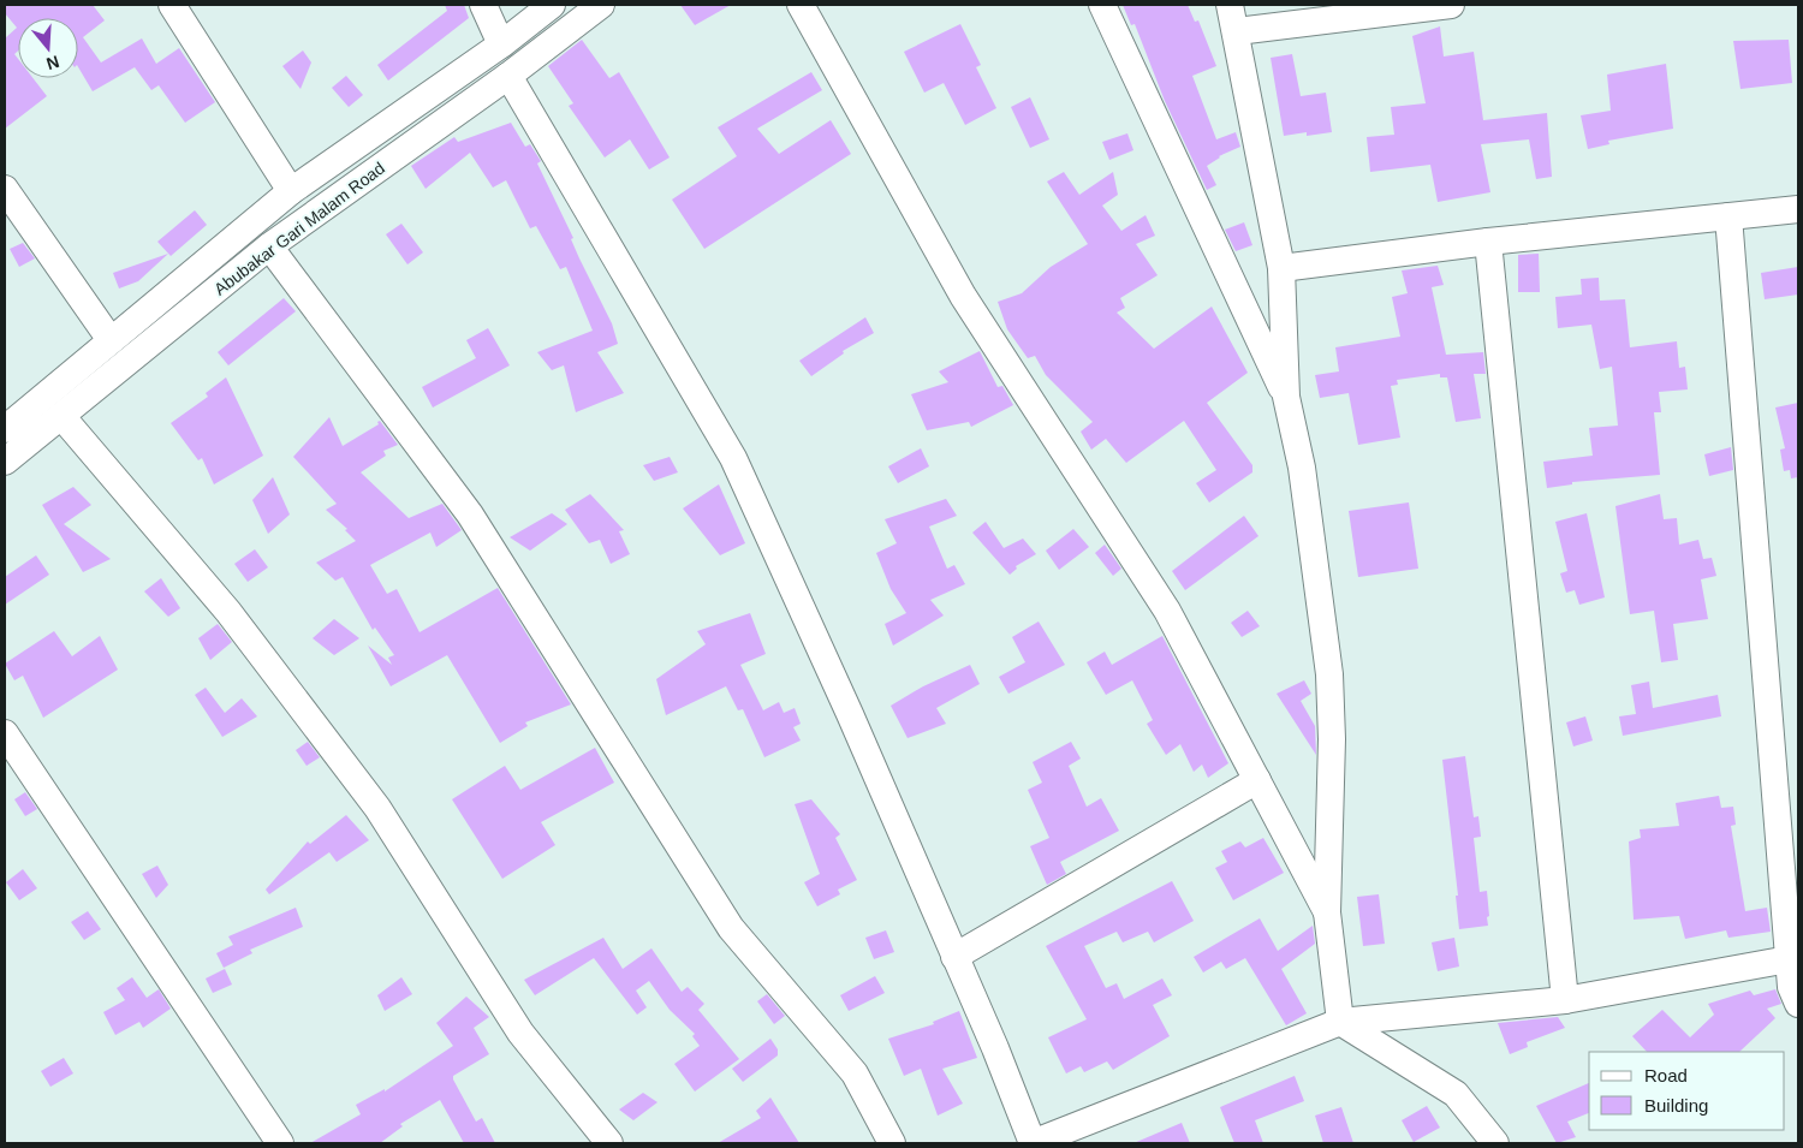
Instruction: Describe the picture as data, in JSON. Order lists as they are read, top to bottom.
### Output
{
  "streets": {
    "street": ["Abubakar Gari Malam Road"]
  },
  "legend": ["Road", "Building"],
  "north": "bottom"
}
